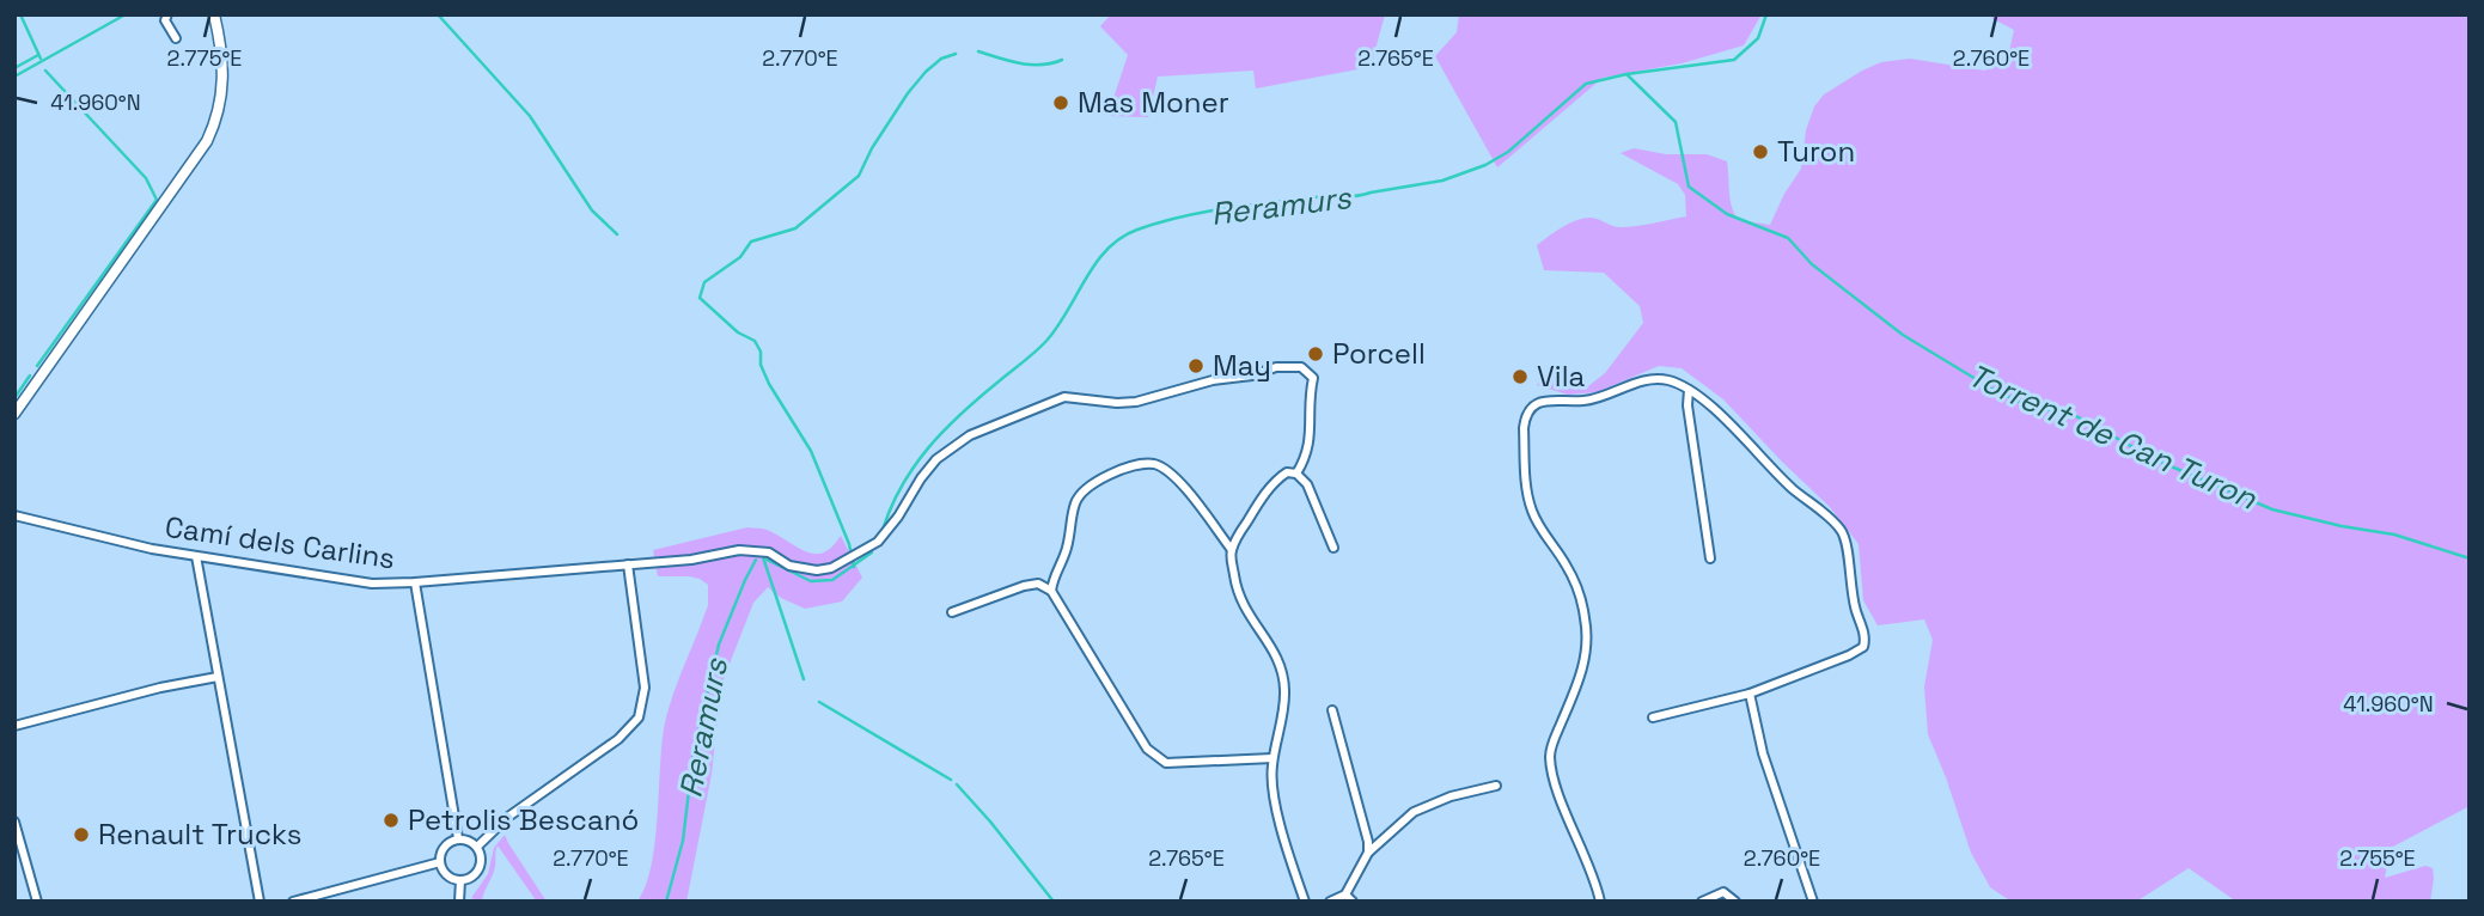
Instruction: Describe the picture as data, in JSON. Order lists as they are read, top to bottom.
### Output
{
  "streets": {
    "street": ["Camí dels Carlins"]
  },
  "water": ["Reramurs", "Torrent de Can Turon"],
  "places": [
    "Mas Moner",
    "Turon",
    "Porcell",
    "May",
    "Vila",
    "Petrolis Bescanó",
    "Renault Trucks"
  ],
  "coordinates": [
    "2.775°E",
    "2.770°E",
    "2.765°E",
    "2.760°E",
    "41.960°N",
    "2.755°E"
  ]
}
